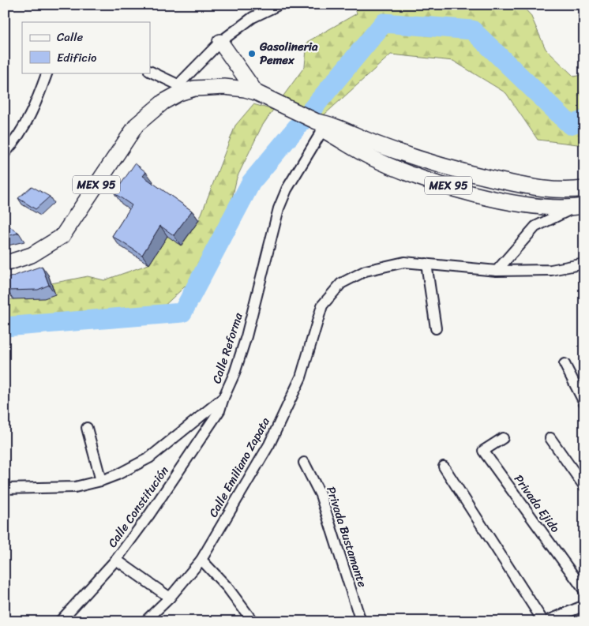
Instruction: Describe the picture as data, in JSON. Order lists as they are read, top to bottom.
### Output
{
  "streets": {
    "main road": ["MEX 95"],
    "street": [
      "Calle Reforma",
      "Calle Emiliano Zapata",
      "Privada Ejido",
      "Calle Constitución",
      "Privada Bustamante"
    ]
  },
  "crossings": [
    ["MEX 95", "Calle Reforma"],
    ["Calle Reforma", "Calle Constitución"]
  ],
  "places": ["Gasolineria Pemex"],
  "legend": ["Calle", "Edificio"]
}
